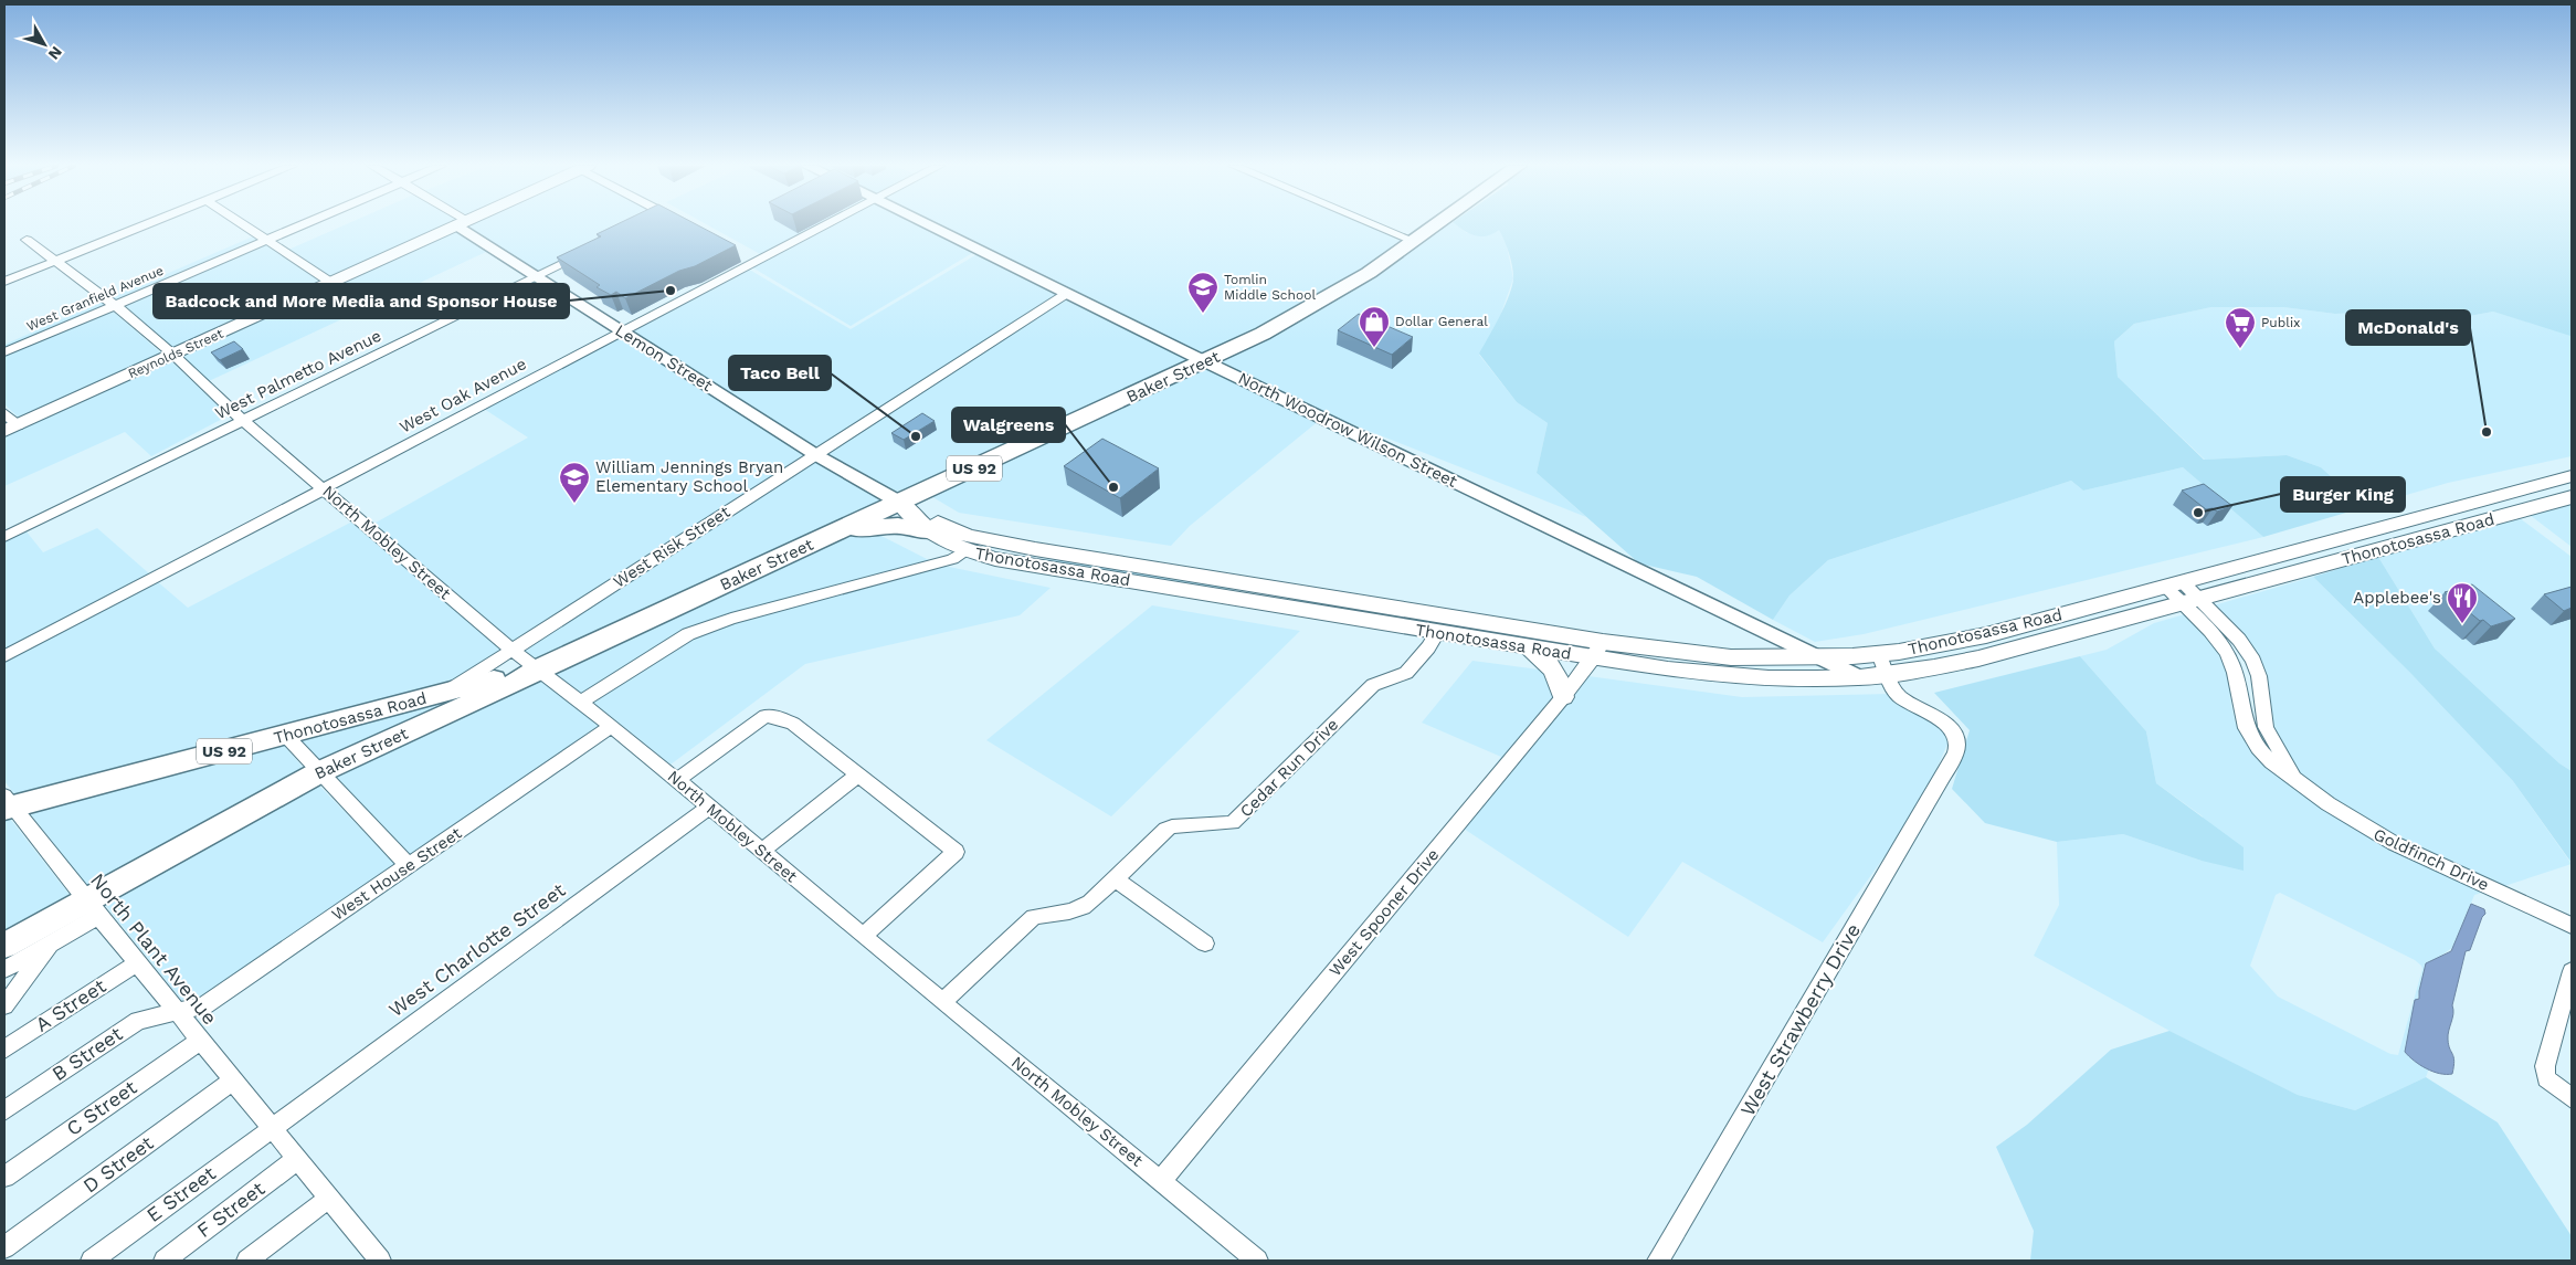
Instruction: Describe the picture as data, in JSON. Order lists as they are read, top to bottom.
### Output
{
  "streets": {
    "main road": [
      "Reynolds Street",
      "Baker Street",
      "US 92",
      "Thonotosassa Road"
    ],
    "street": [
      "West Granfield Avenue",
      "Lemon Street",
      "West Palmetto Avenue",
      "West Oak Avenue",
      "North Woodrow Wilson Street",
      "North Mobley Street",
      "West Risk Street",
      "Cedar Run Drive",
      "Goldfinch Drive",
      "West House Street",
      "West Spooner Drive",
      "North Plant Avenue",
      "West Charlotte Street",
      "A Street",
      "West Strawberry Drive",
      "B Street",
      "C Street",
      "D Street",
      "E Street",
      "F Street"
    ]
  },
  "crossings": [
    ["West Granfield Avenue", "North Mobley Street"],
    ["Reynolds Street", "North Mobley Street"],
    ["Lemon Street", "West Palmetto Avenue"],
    ["Lemon Street", "Baker Street"],
    ["Lemon Street", "West Oak Avenue"],
    ["Lemon Street", "Thonotosassa Road"],
    ["Lemon Street", "West Risk Street"],
    ["West Palmetto Avenue", "North Mobley Street"],
    ["Baker Street", "North Woodrow Wilson Street"],
    ["Baker Street", "Thonotosassa Road"],
    ["Baker Street", "North Mobley Street"],
    ["Baker Street", "North Plant Avenue"],
    ["West Oak Avenue", "North Mobley Street"],
    ["North Woodrow Wilson Street", "Thonotosassa Road"],
    ["North Woodrow Wilson Street", "West Risk Street"],
    ["Thonotosassa Road", "North Mobley Street"],
    ["Thonotosassa Road", "West Risk Street"],
    ["Thonotosassa Road", "Cedar Run Drive"],
    ["Thonotosassa Road", "Goldfinch Drive"],
    ["Thonotosassa Road", "West Spooner Drive"],
    ["Thonotosassa Road", "North Plant Avenue"],
    ["Thonotosassa Road", "West Strawberry Drive"],
    ["North Mobley Street", "West Risk Street"],
    ["North Mobley Street", "Cedar Run Drive"],
    ["North Mobley Street", "West House Street"],
    ["North Mobley Street", "West Spooner Drive"],
    ["North Mobley Street", "West Charlotte Street"],
    ["West House Street", "North Plant Avenue"],
    ["West House Street", "B Street"],
    ["North Plant Avenue", "West Charlotte Street"],
    ["North Plant Avenue", "A Street"],
    ["North Plant Avenue", "B Street"],
    ["North Plant Avenue", "C Street"],
    ["North Plant Avenue", "D Street"],
    ["North Plant Avenue", "E Street"],
    ["North Plant Avenue", "F Street"],
    ["West Charlotte Street", "E Street"]
  ],
  "places": {
    "other": [
      "Badcock and More Media and Sponsor House",
      "McDonald's",
      "Taco Bell",
      "Walgreens",
      "Burger King"
    ],
    "school or university": ["Tomlin Middle School", "William Jennings Bryan Elementary School"],
    "shop": ["Dollar General"],
    "supermarket": ["Publix"],
    "restaurant": ["Applebee's"]
  },
  "north": "bottom right"
}
